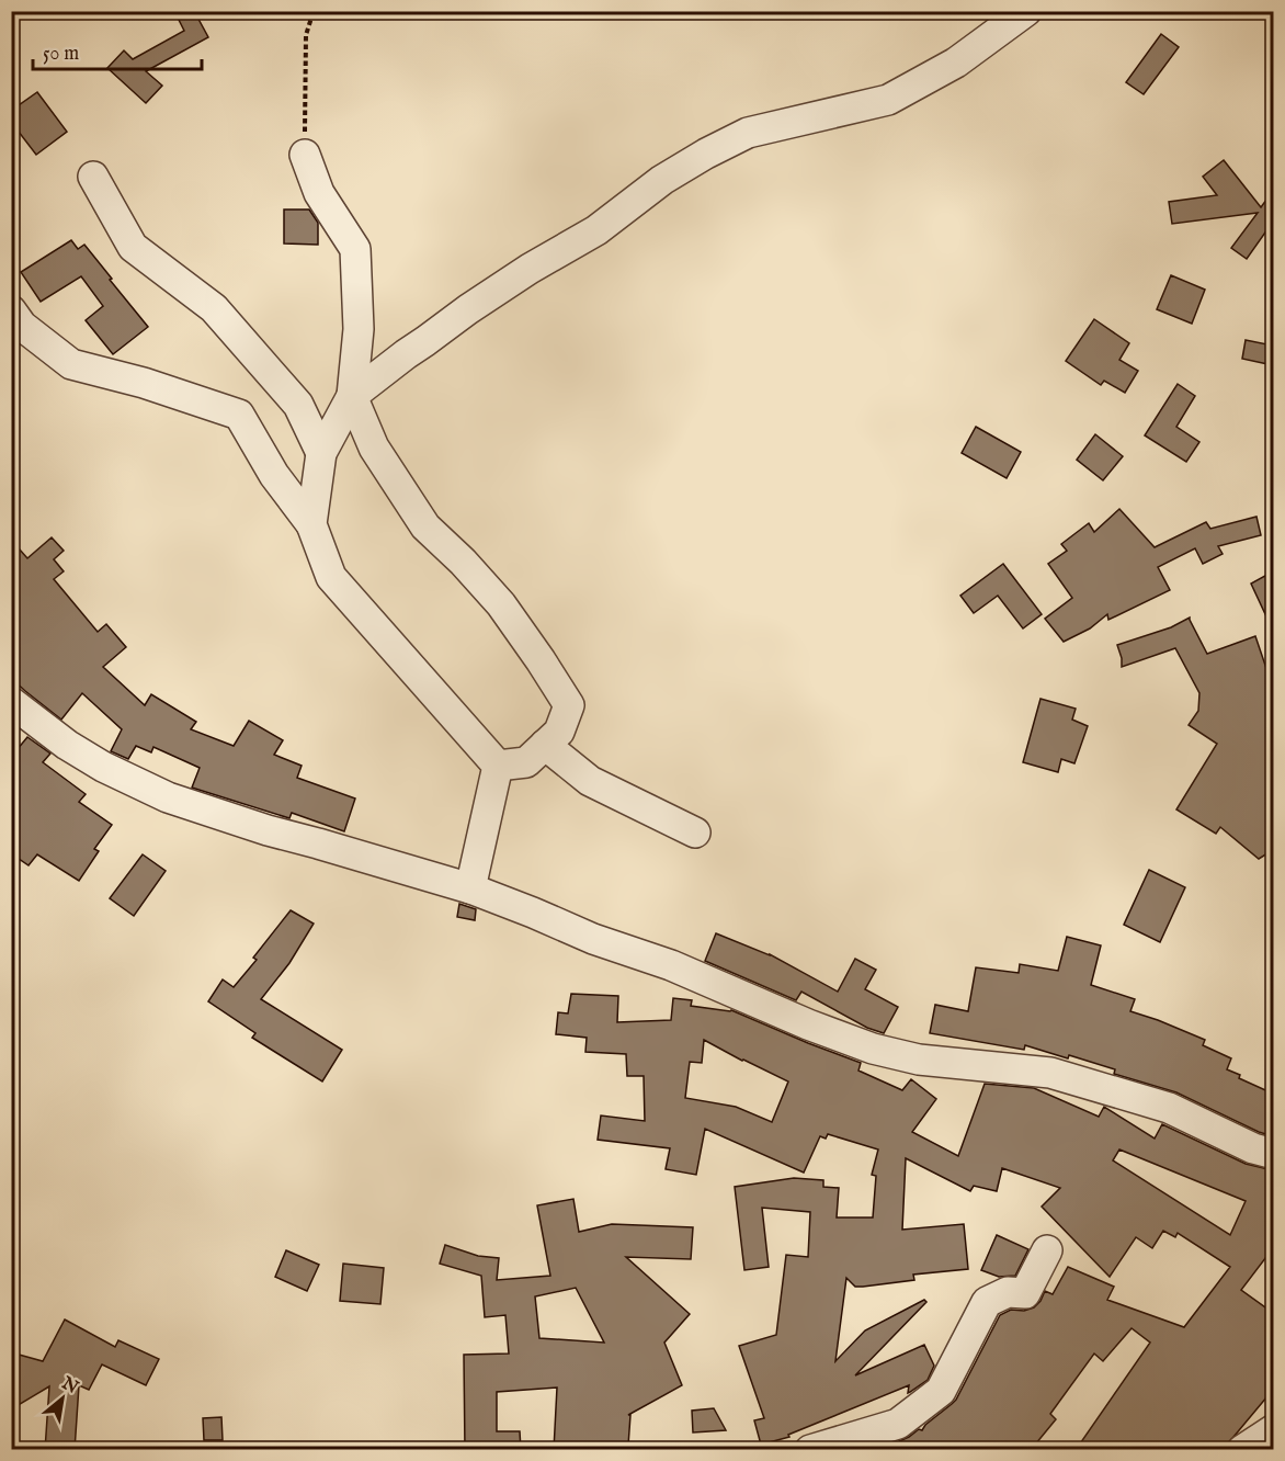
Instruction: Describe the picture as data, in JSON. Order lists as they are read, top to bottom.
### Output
{
  "scale_bar": "50 m",
  "north": "top right"
}
